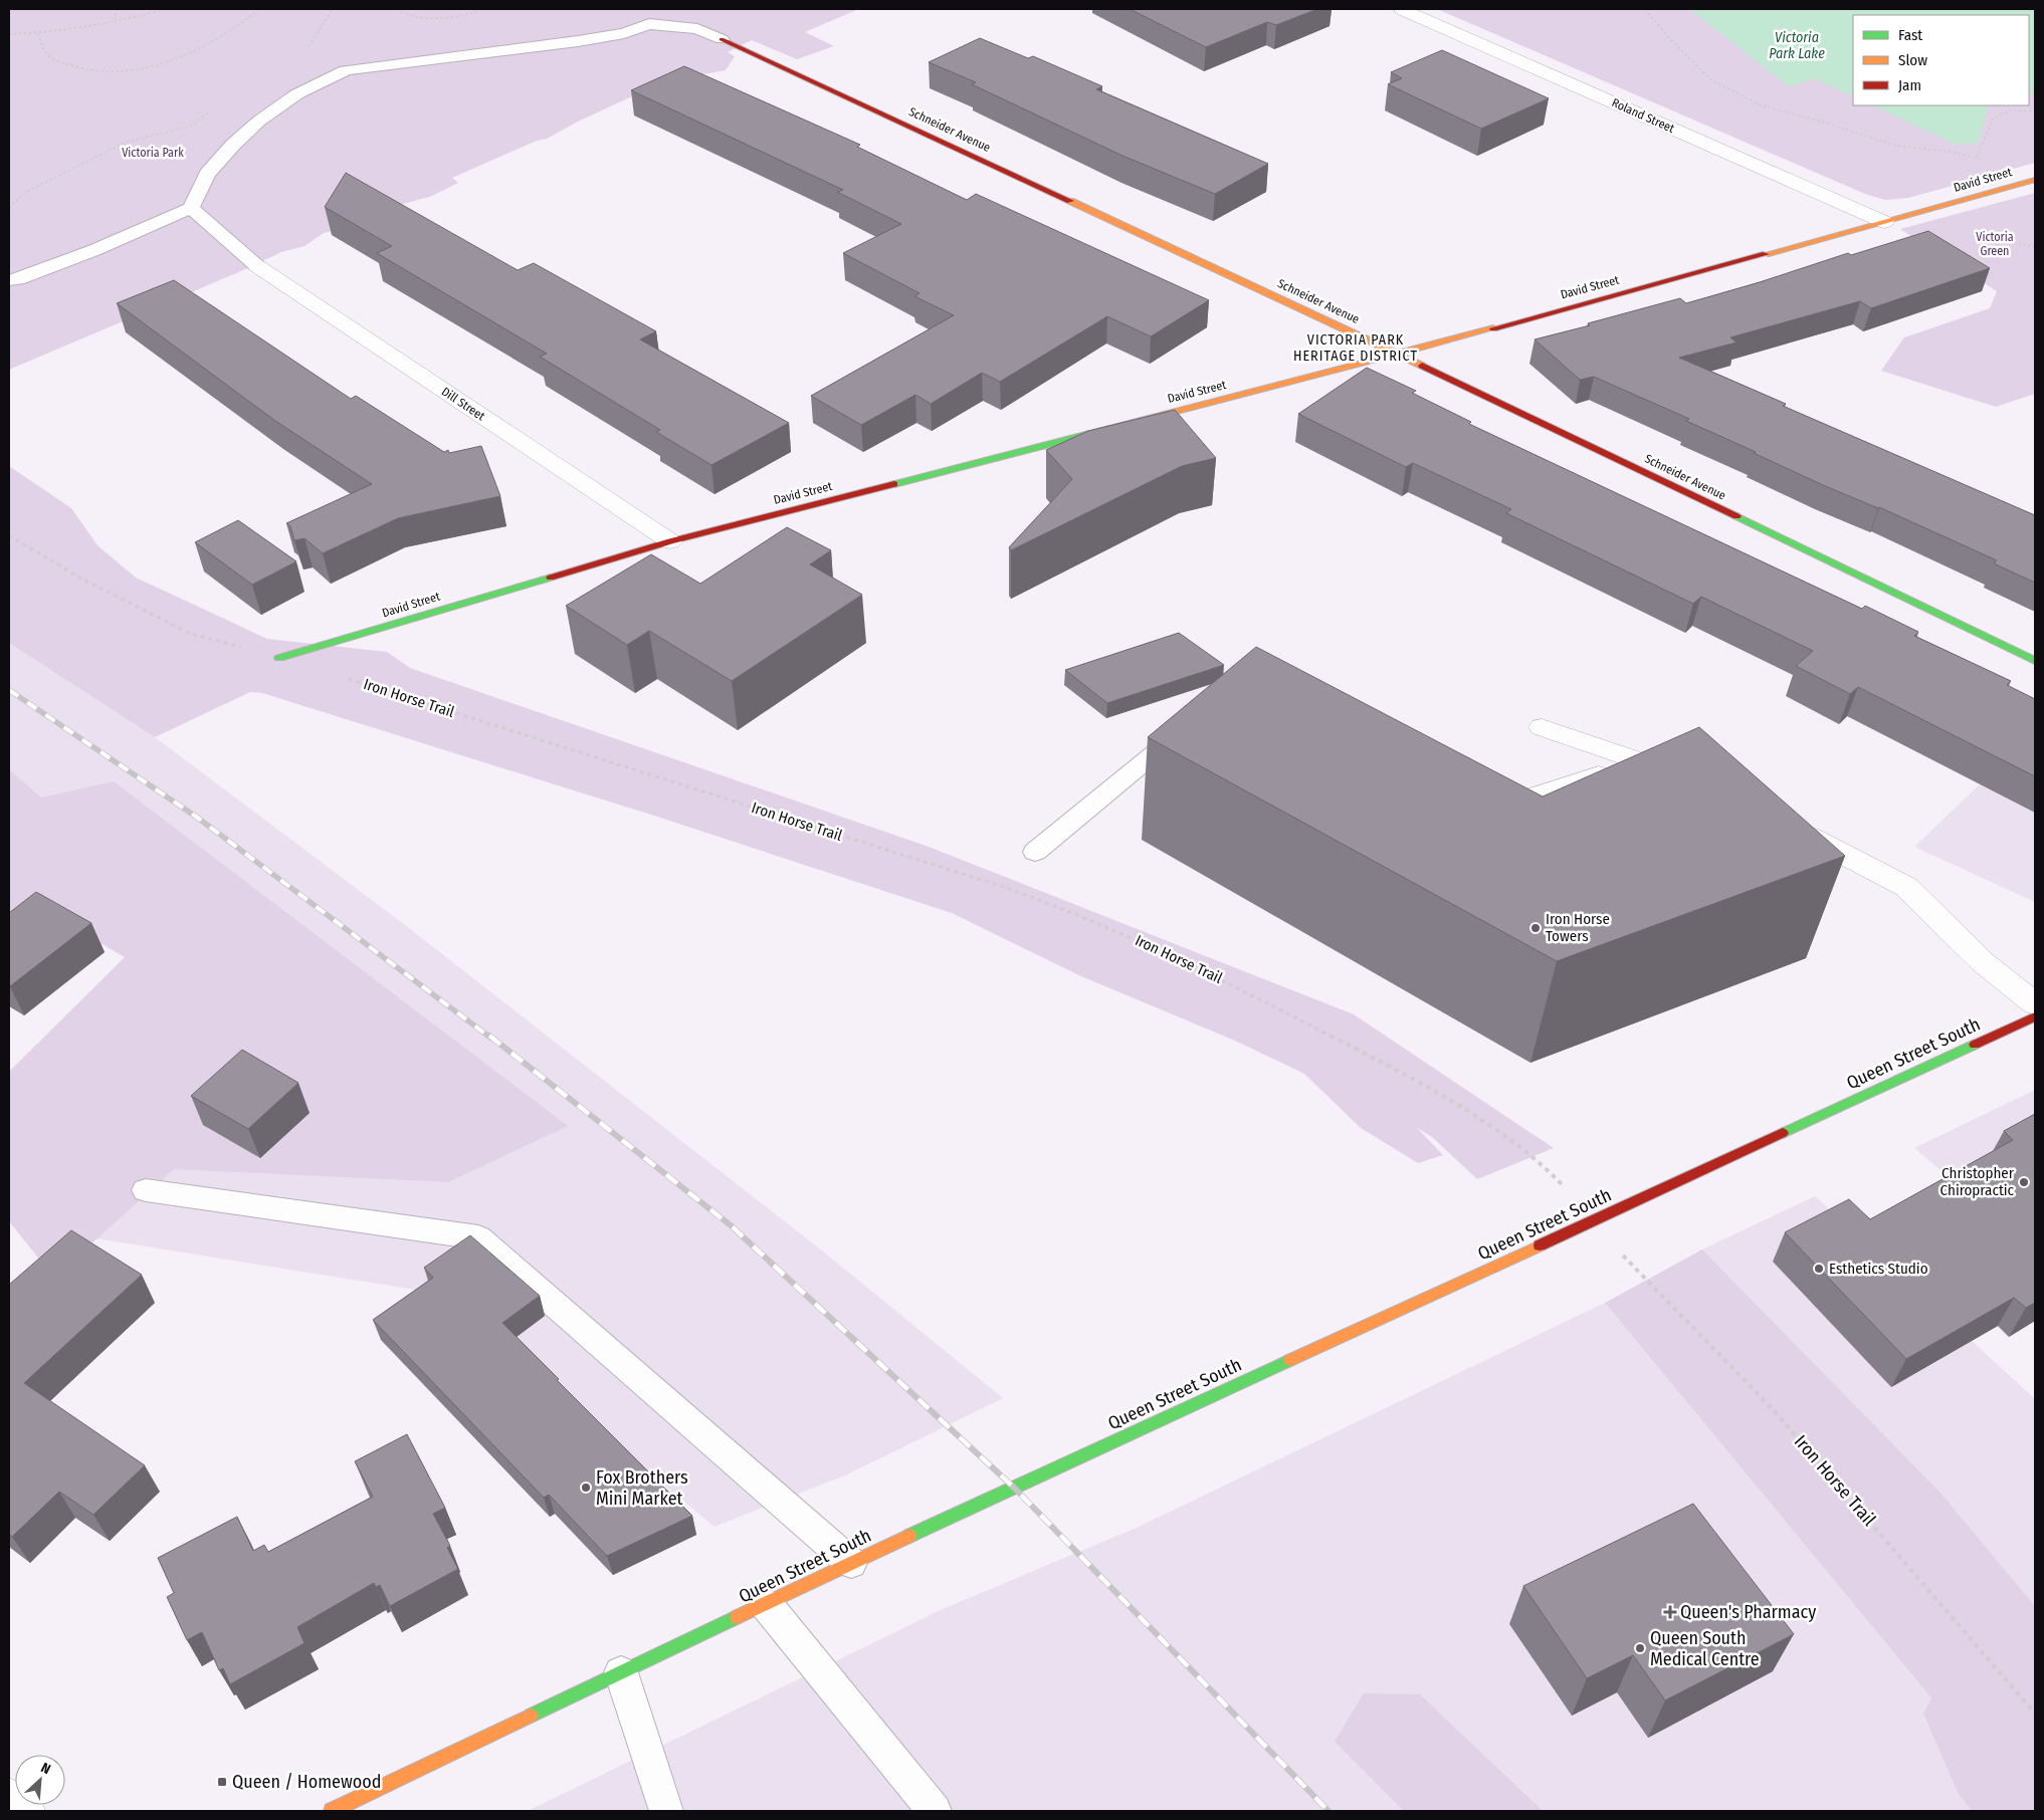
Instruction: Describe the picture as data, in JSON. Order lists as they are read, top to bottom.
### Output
{
  "streets": {
    "street": [
      "Roland Street",
      "Schneider Avenue",
      "David Street",
      "Dill Street",
      "Queen Street South"
    ],
    "path": ["Iron Horse Trail"]
  },
  "crossings": [
    ["Roland Street", "David Street"],
    ["Schneider Avenue", "David Street"],
    ["David Street", "Dill Street"],
    ["David Street", "Iron Horse Trail"]
  ],
  "districts": ["VICTORIA PARK HERITAGE DISTRICT"],
  "water": ["Victoria Park Lake"],
  "parks": ["Victoria Park", "Victoria Green"],
  "places": {
    "other": [
      "Iron Horse Towers",
      "Christopher Chiropractic",
      "Esthetics Studio",
      "Fox Brothers Mini Market",
      "Queen South Medical Centre"
    ],
    "health": ["Queen's Pharmacy"],
    "transit": ["Queen / Homewood"]
  },
  "legend": ["Fast", "Slow", "Jam"],
  "north": "top right"
}
